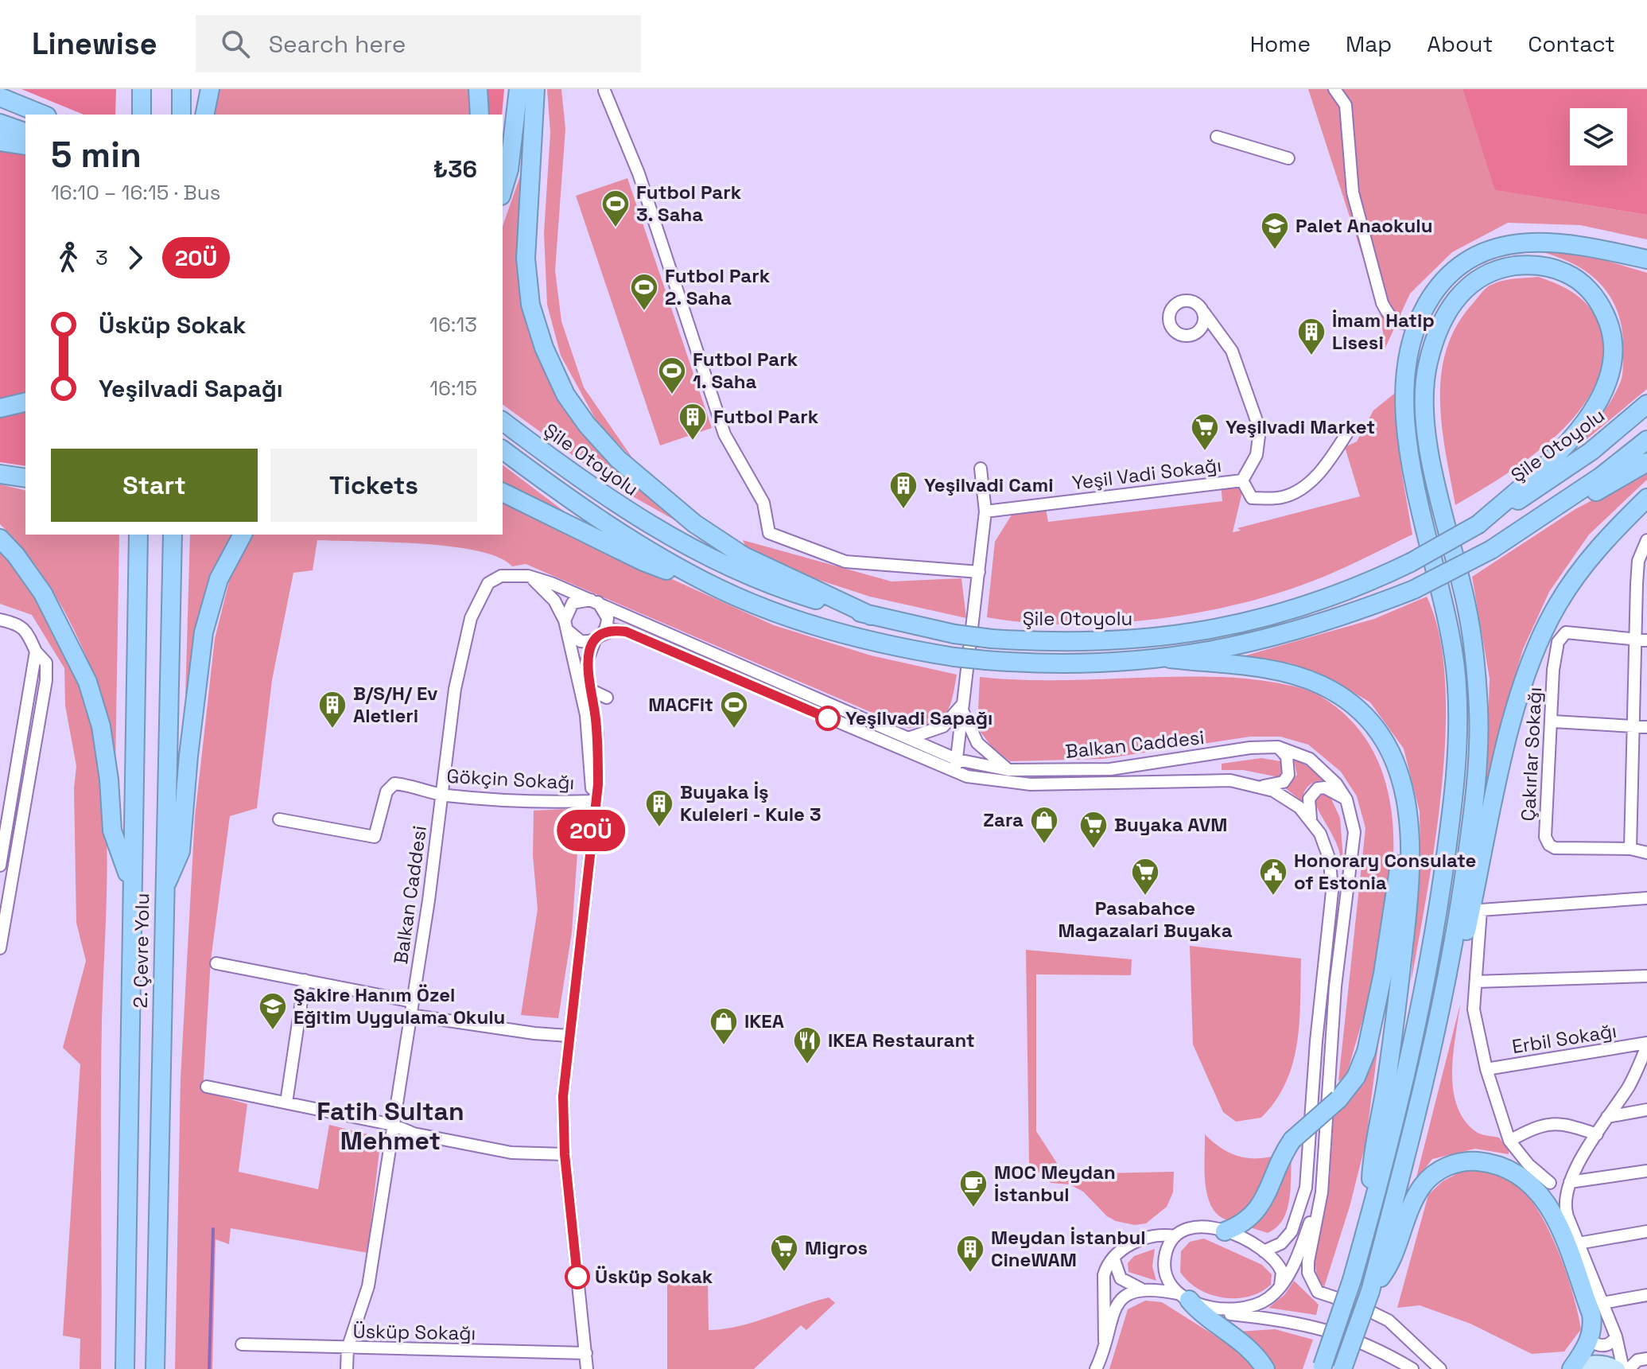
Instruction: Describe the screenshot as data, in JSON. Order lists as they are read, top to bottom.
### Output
{
  "streets": {
    "highway": ["Şile Otoyolu", "2. Çevre Yolu"],
    "street": [
      "Yeşil Vadi Sokağı",
      "Balkan Caddesi",
      "Çakırlar Sokağı",
      "Gökçin Sokağı",
      "Erbil Sokağı",
      "Üsküp Sokağı"
    ]
  },
  "crossings": [
    ["Balkan Caddesi", "Gökçin Sokağı"],
    ["Balkan Caddesi", "Üsküp Sokağı"]
  ],
  "districts": ["Fatih Sultan Mehmet"],
  "places": {
    "sports": [
      "Futbol Park 3. Saha",
      "Futbol Park 2. Saha",
      "Futbol Park 1. Saha",
      "MACFit"
    ],
    "school or university": ["Palet Anaokulu", "Şakire Hanım Özel Eğitim Uygulama Okulu"],
    "building": [
      "İmam Hatip Lisesi",
      "Futbol Park",
      "Yeşilvadi Cami",
      "B/S/H/ Ev Aletleri",
      "Buyaka İş Kuleleri - Kule 3",
      "Meydan İstanbul CineWAM"
    ],
    "supermarket": [
      "Yeşilvadi Market",
      "Buyaka AVM",
      "Pasabahce Magazalari Buyaka",
      "Migros"
    ],
    "other": ["Yeşilvadi Sapağı", "Üsküp Sokak"],
    "shop": ["Zara", "IKEA"],
    "public building": ["Honorary Consulate of Estonia"],
    "restaurant": ["IKEA Restaurant"],
    "cafe": ["MOC Meydan İstanbul"]
  },
  "lines": ["bus line 20Ü"],
  "page": {
    "header": "Linewise",
    "search": "Search here",
    "nav": [
      "Home",
      "Map",
      "About",
      "Contact"
    ],
    "on_map": "20Ü",
    "heading": ["5 min", "16:10 – 16:15 · Bus", "₺36"],
    "legs": ["3", "20Ü"],
    "list": [
      {
        "name": "Üsküp Sokak",
        "value": "16:13"
      },
      {
        "name": "Yeşilvadi Sapağı",
        "value": "16:15"
      }
    ],
    "buttons": ["Start", "Tickets"]
  }
}
